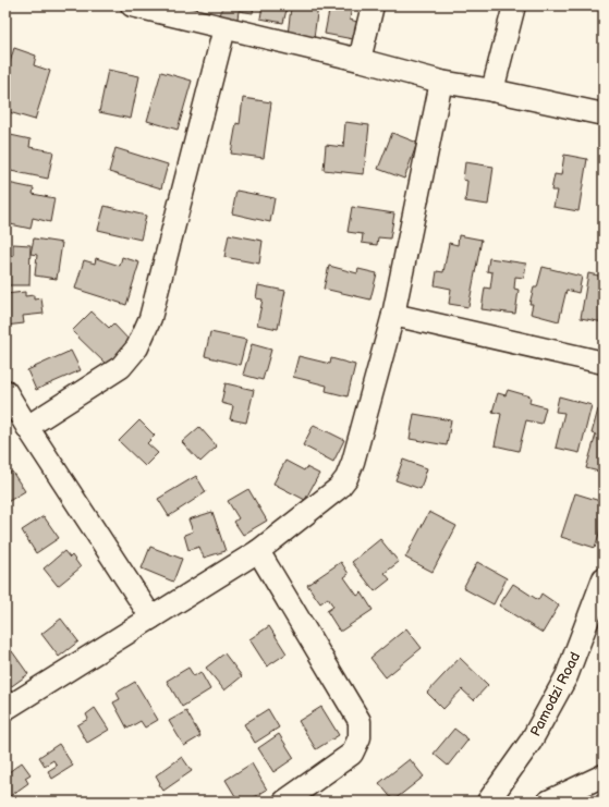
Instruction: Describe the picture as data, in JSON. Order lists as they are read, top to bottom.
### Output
{
  "streets": {
    "street": ["Pamodzi Road"]
  }
}
